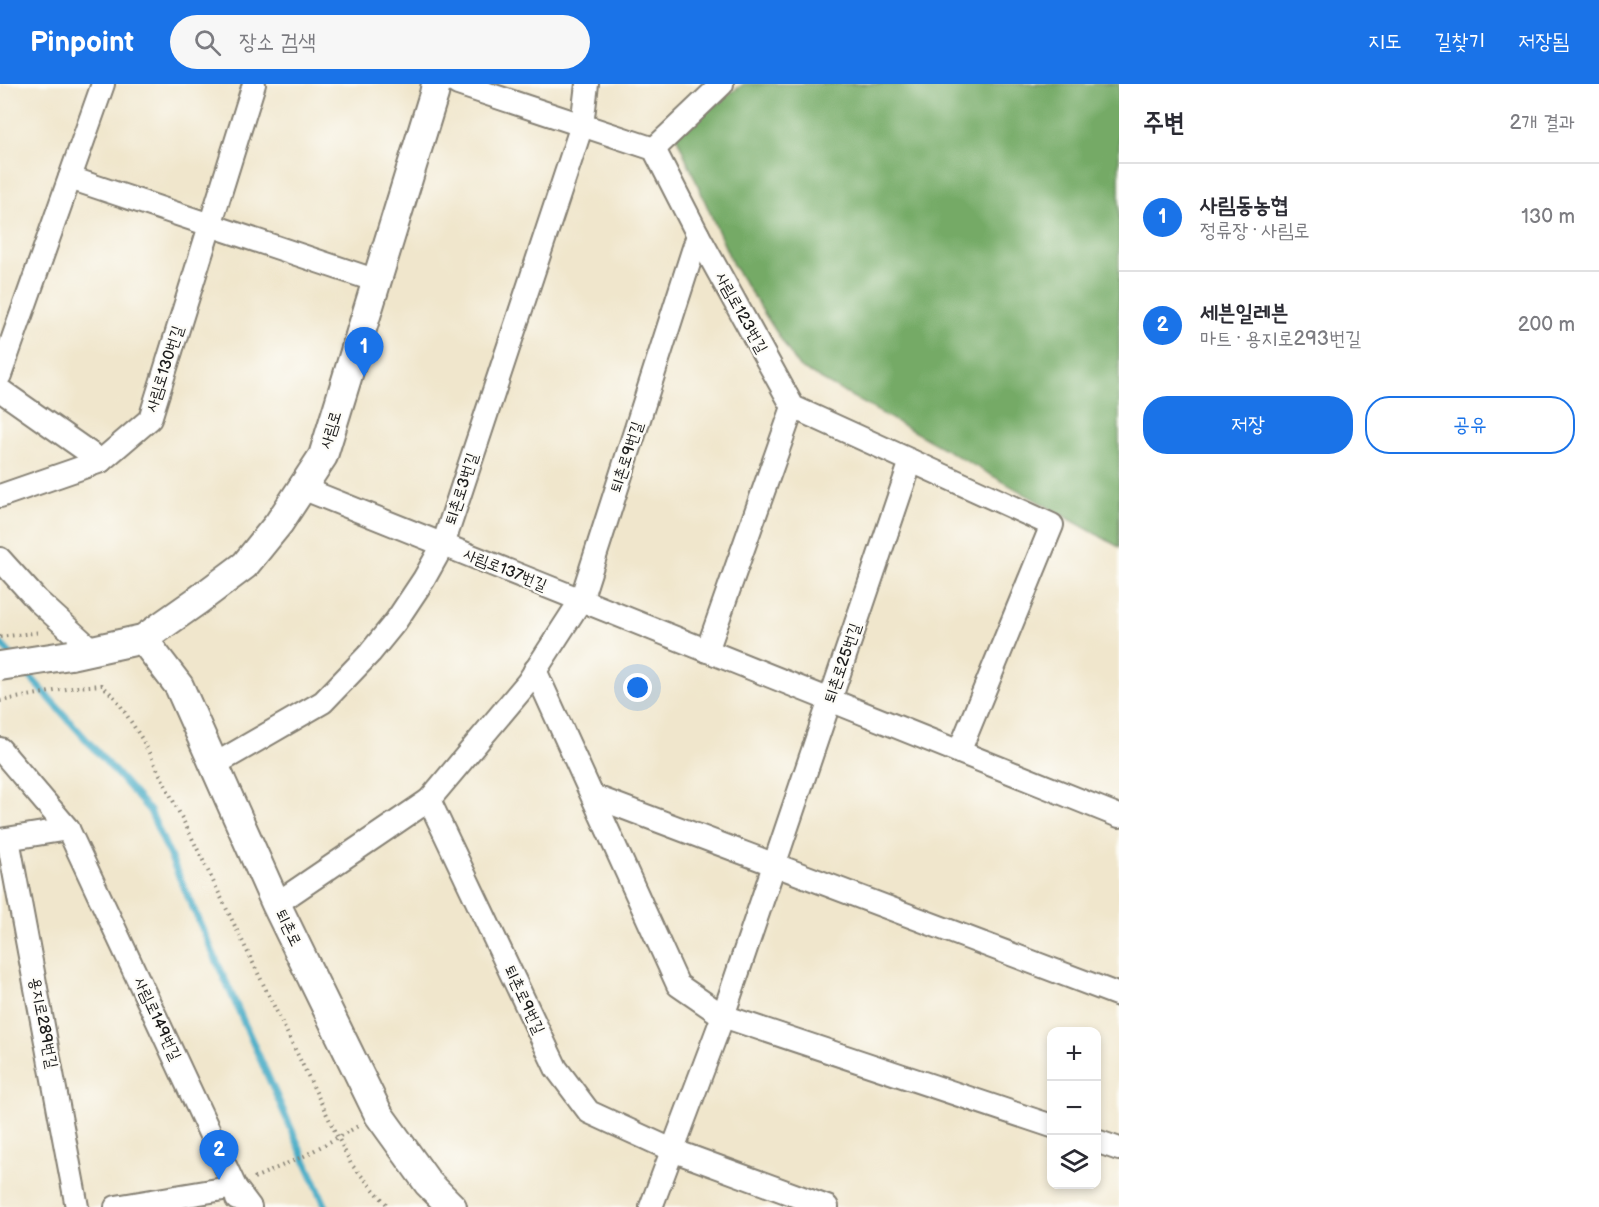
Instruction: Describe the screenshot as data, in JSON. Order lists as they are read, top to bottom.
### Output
{
  "streets": {
    "street": [
      "사림로123번길",
      "사림로130번길",
      "사림로",
      "퇴촌로9번길",
      "퇴촌로3번길",
      "사림로137번길",
      "퇴촌로25번길",
      "퇴촌로",
      "사림로149번길",
      "용지로289번길"
    ]
  },
  "crossings": [
    ["사림로123번길", "퇴촌로9번길"],
    ["사림로", "사림로137번길"],
    ["사림로", "퇴촌로"],
    ["퇴촌로9번길", "사림로137번길"],
    ["퇴촌로9번길", "퇴촌로25번길"],
    ["퇴촌로9번길", "퇴촌로"],
    ["퇴촌로3번길", "사림로137번길"],
    ["퇴촌로3번길", "퇴촌로"],
    ["사림로137번길", "퇴촌로25번길"]
  ],
  "page": {
    "header": "Pinpoint",
    "search": "장소 검색",
    "nav": ["지도", "길찾기", "저장됨"],
    "heading": ["주변", "2개 결과"],
    "list": [
      {
        "mark": "1",
        "name": "사림동농협",
        "note": "정류장 · 사림로",
        "value": "130 m"
      },
      {
        "mark": "2",
        "name": "세븐일레븐",
        "note": "마트 · 용지로293번길",
        "value": "200 m"
      }
    ],
    "pins": ["1", "2"],
    "buttons": ["저장", "공유"],
    "map_buttons": ["+", "−"]
  }
}
